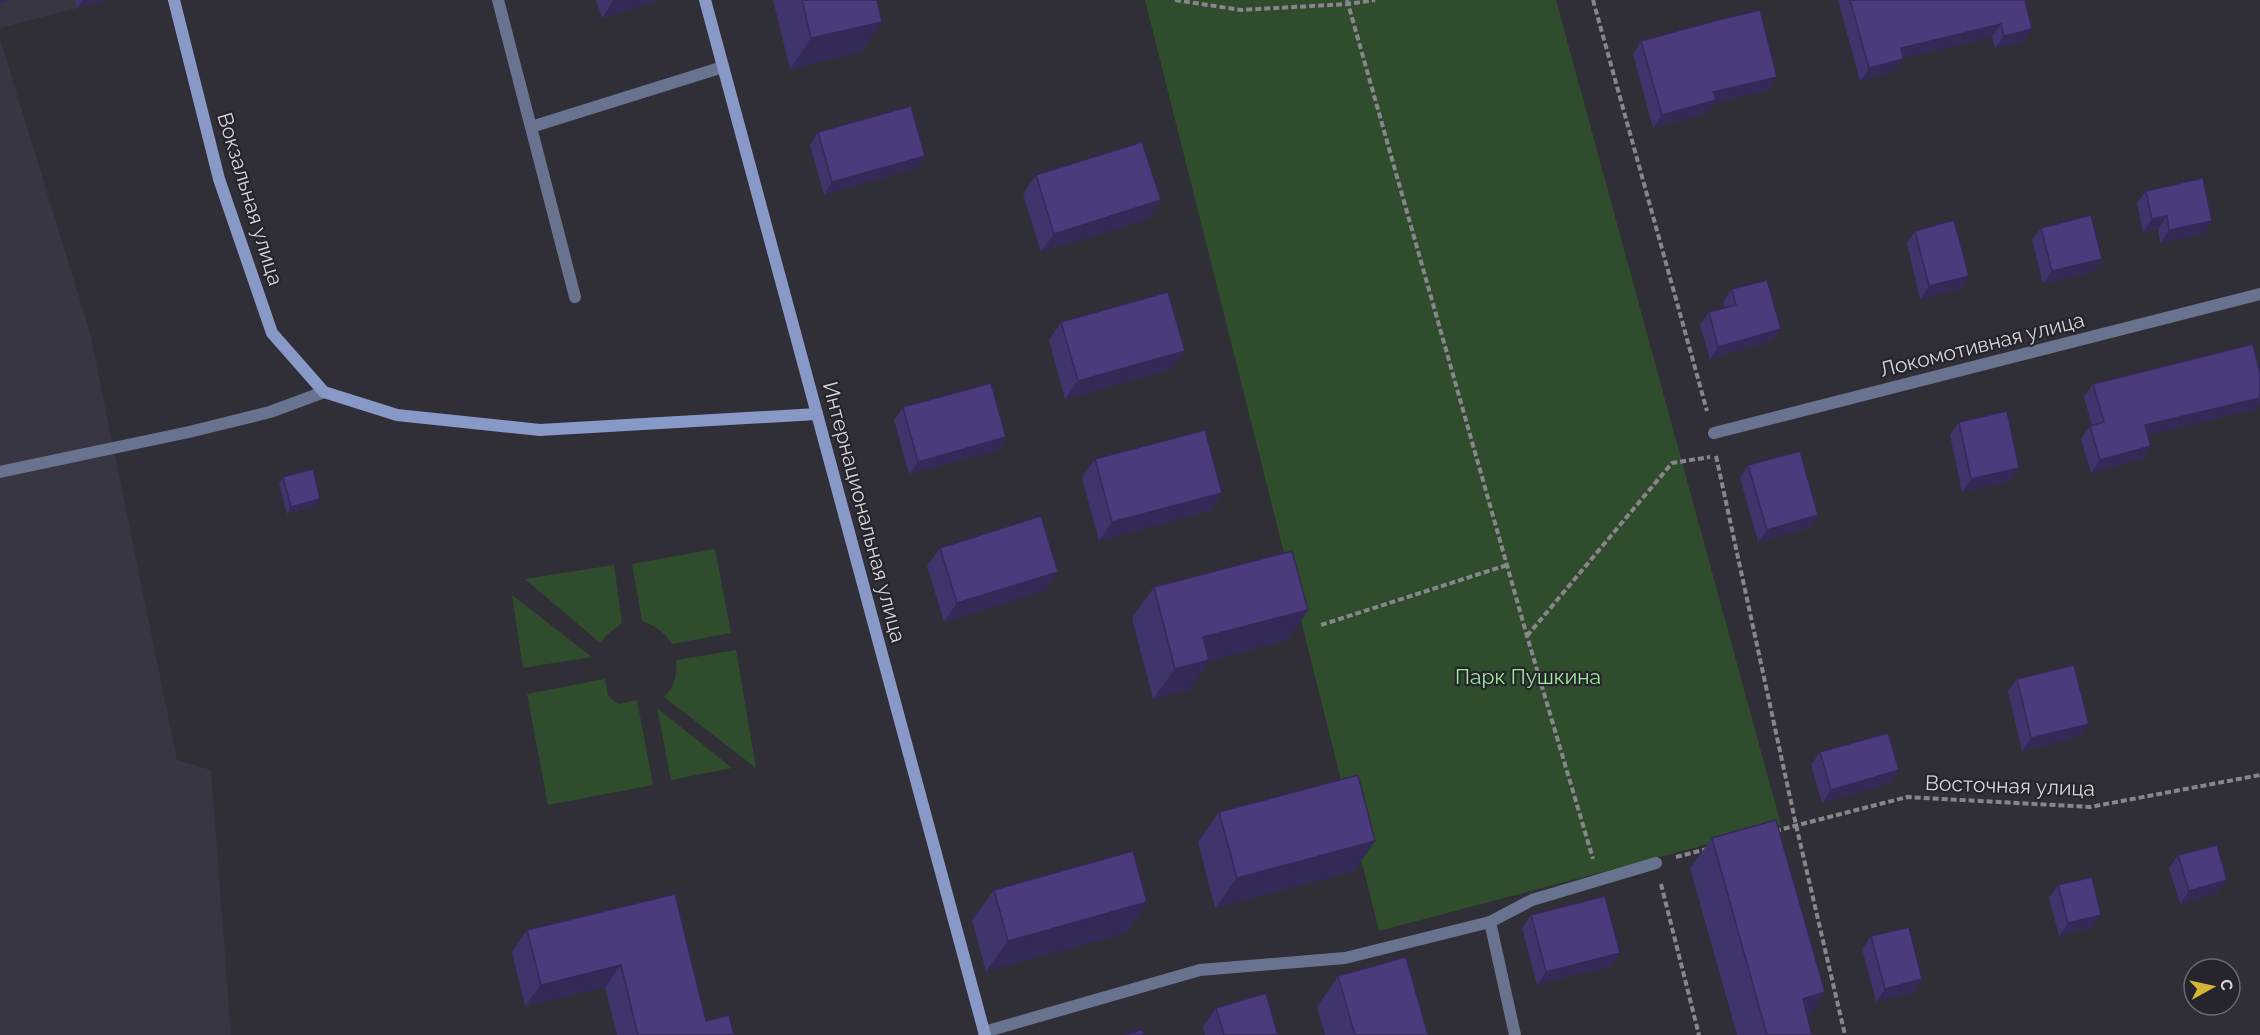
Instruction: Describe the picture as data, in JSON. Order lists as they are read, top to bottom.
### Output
{
  "streets": {
    "street": ["Вокзальная улица", "Локомотивная улица", "Интернациональная улица"],
    "path": ["Восточная улица"]
  },
  "parks": ["Парк Пушкина"],
  "north": "right"
}
